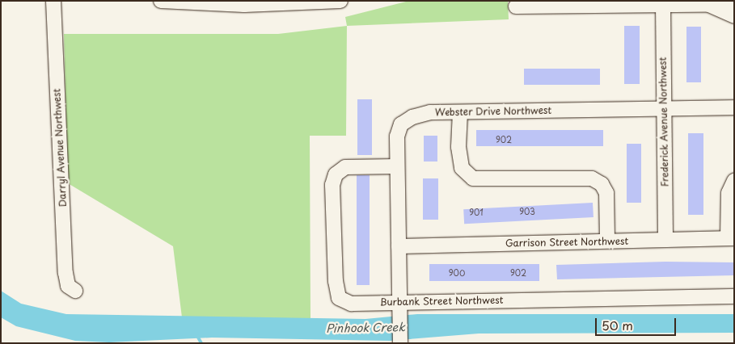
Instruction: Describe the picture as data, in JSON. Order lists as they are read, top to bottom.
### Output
{
  "streets": {
    "street": [
      "Webster Drive Northwest",
      "Frederick Avenue Northwest",
      "Darryl Avenue Northwest",
      "Garrison Street Northwest",
      "Burbank Street Northwest"
    ]
  },
  "crossings": [
    ["Webster Drive Northwest", "Frederick Avenue Northwest"],
    ["Webster Drive Northwest", "Garrison Street Northwest"],
    ["Webster Drive Northwest", "Burbank Street Northwest"],
    ["Frederick Avenue Northwest", "Garrison Street Northwest"]
  ],
  "water": ["Pinhook Creek"],
  "house_numbers": [
    "902",
    "903",
    "901",
    "900",
    "902"
  ],
  "scale_bar": "50 m"
}
